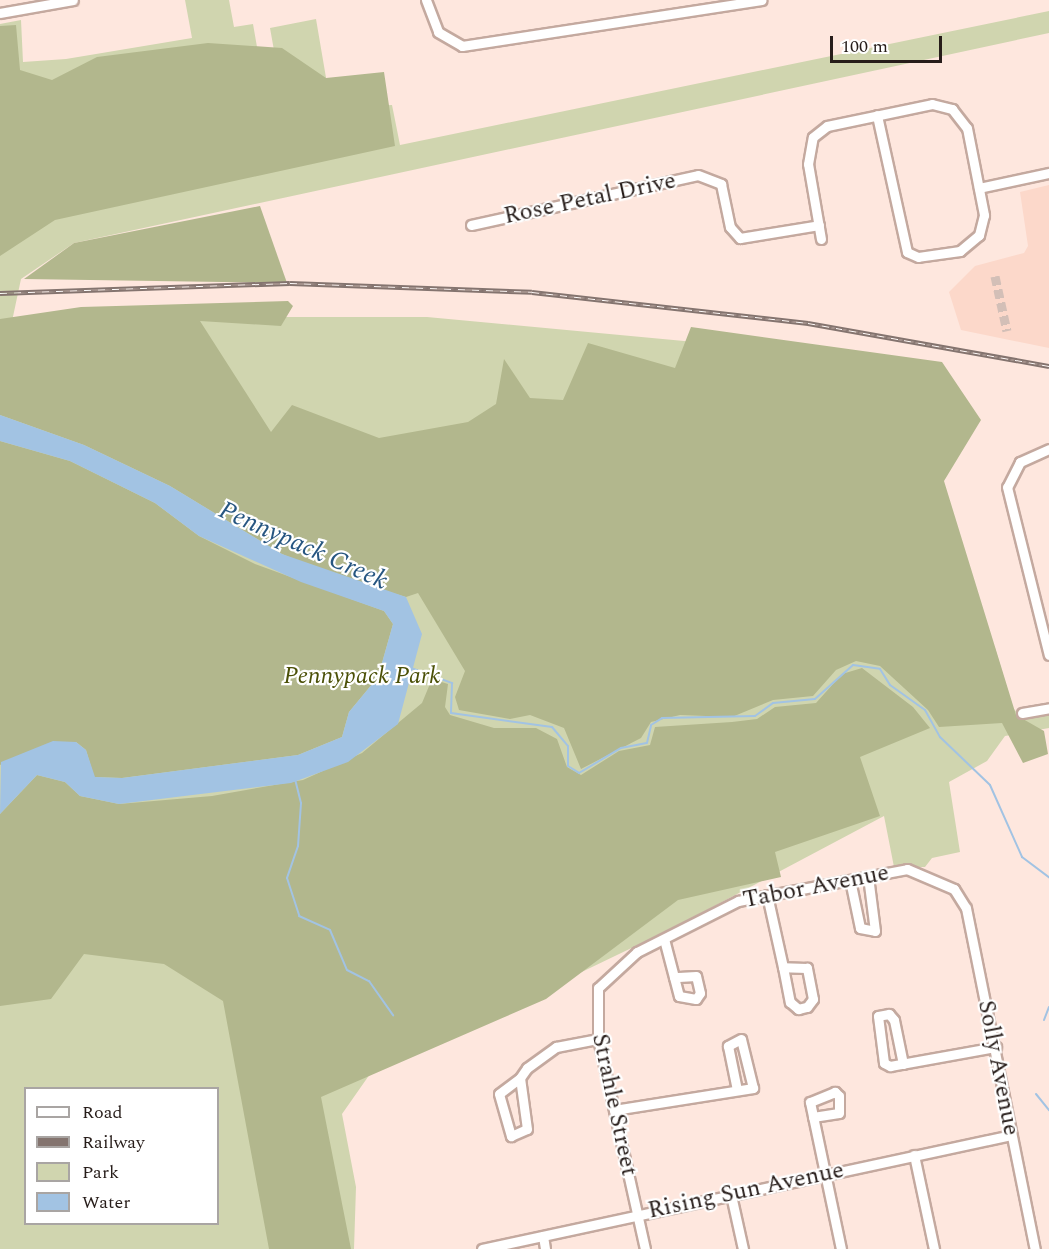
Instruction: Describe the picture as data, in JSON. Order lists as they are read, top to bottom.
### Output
{
  "streets": {
    "street": [
      "Rose Petal Drive",
      "Tabor Avenue",
      "Solly Avenue",
      "Strahle Street",
      "Rising Sun Avenue"
    ]
  },
  "crossings": [
    ["Tabor Avenue", "Solly Avenue"],
    ["Tabor Avenue", "Strahle Street"],
    ["Solly Avenue", "Rising Sun Avenue"],
    ["Strahle Street", "Rising Sun Avenue"]
  ],
  "water": ["Pennypack Creek"],
  "parks": ["Pennypack Park"],
  "legend": [
    "Road",
    "Railway",
    "Park",
    "Water"
  ],
  "scale_bar": "100 m"
}
